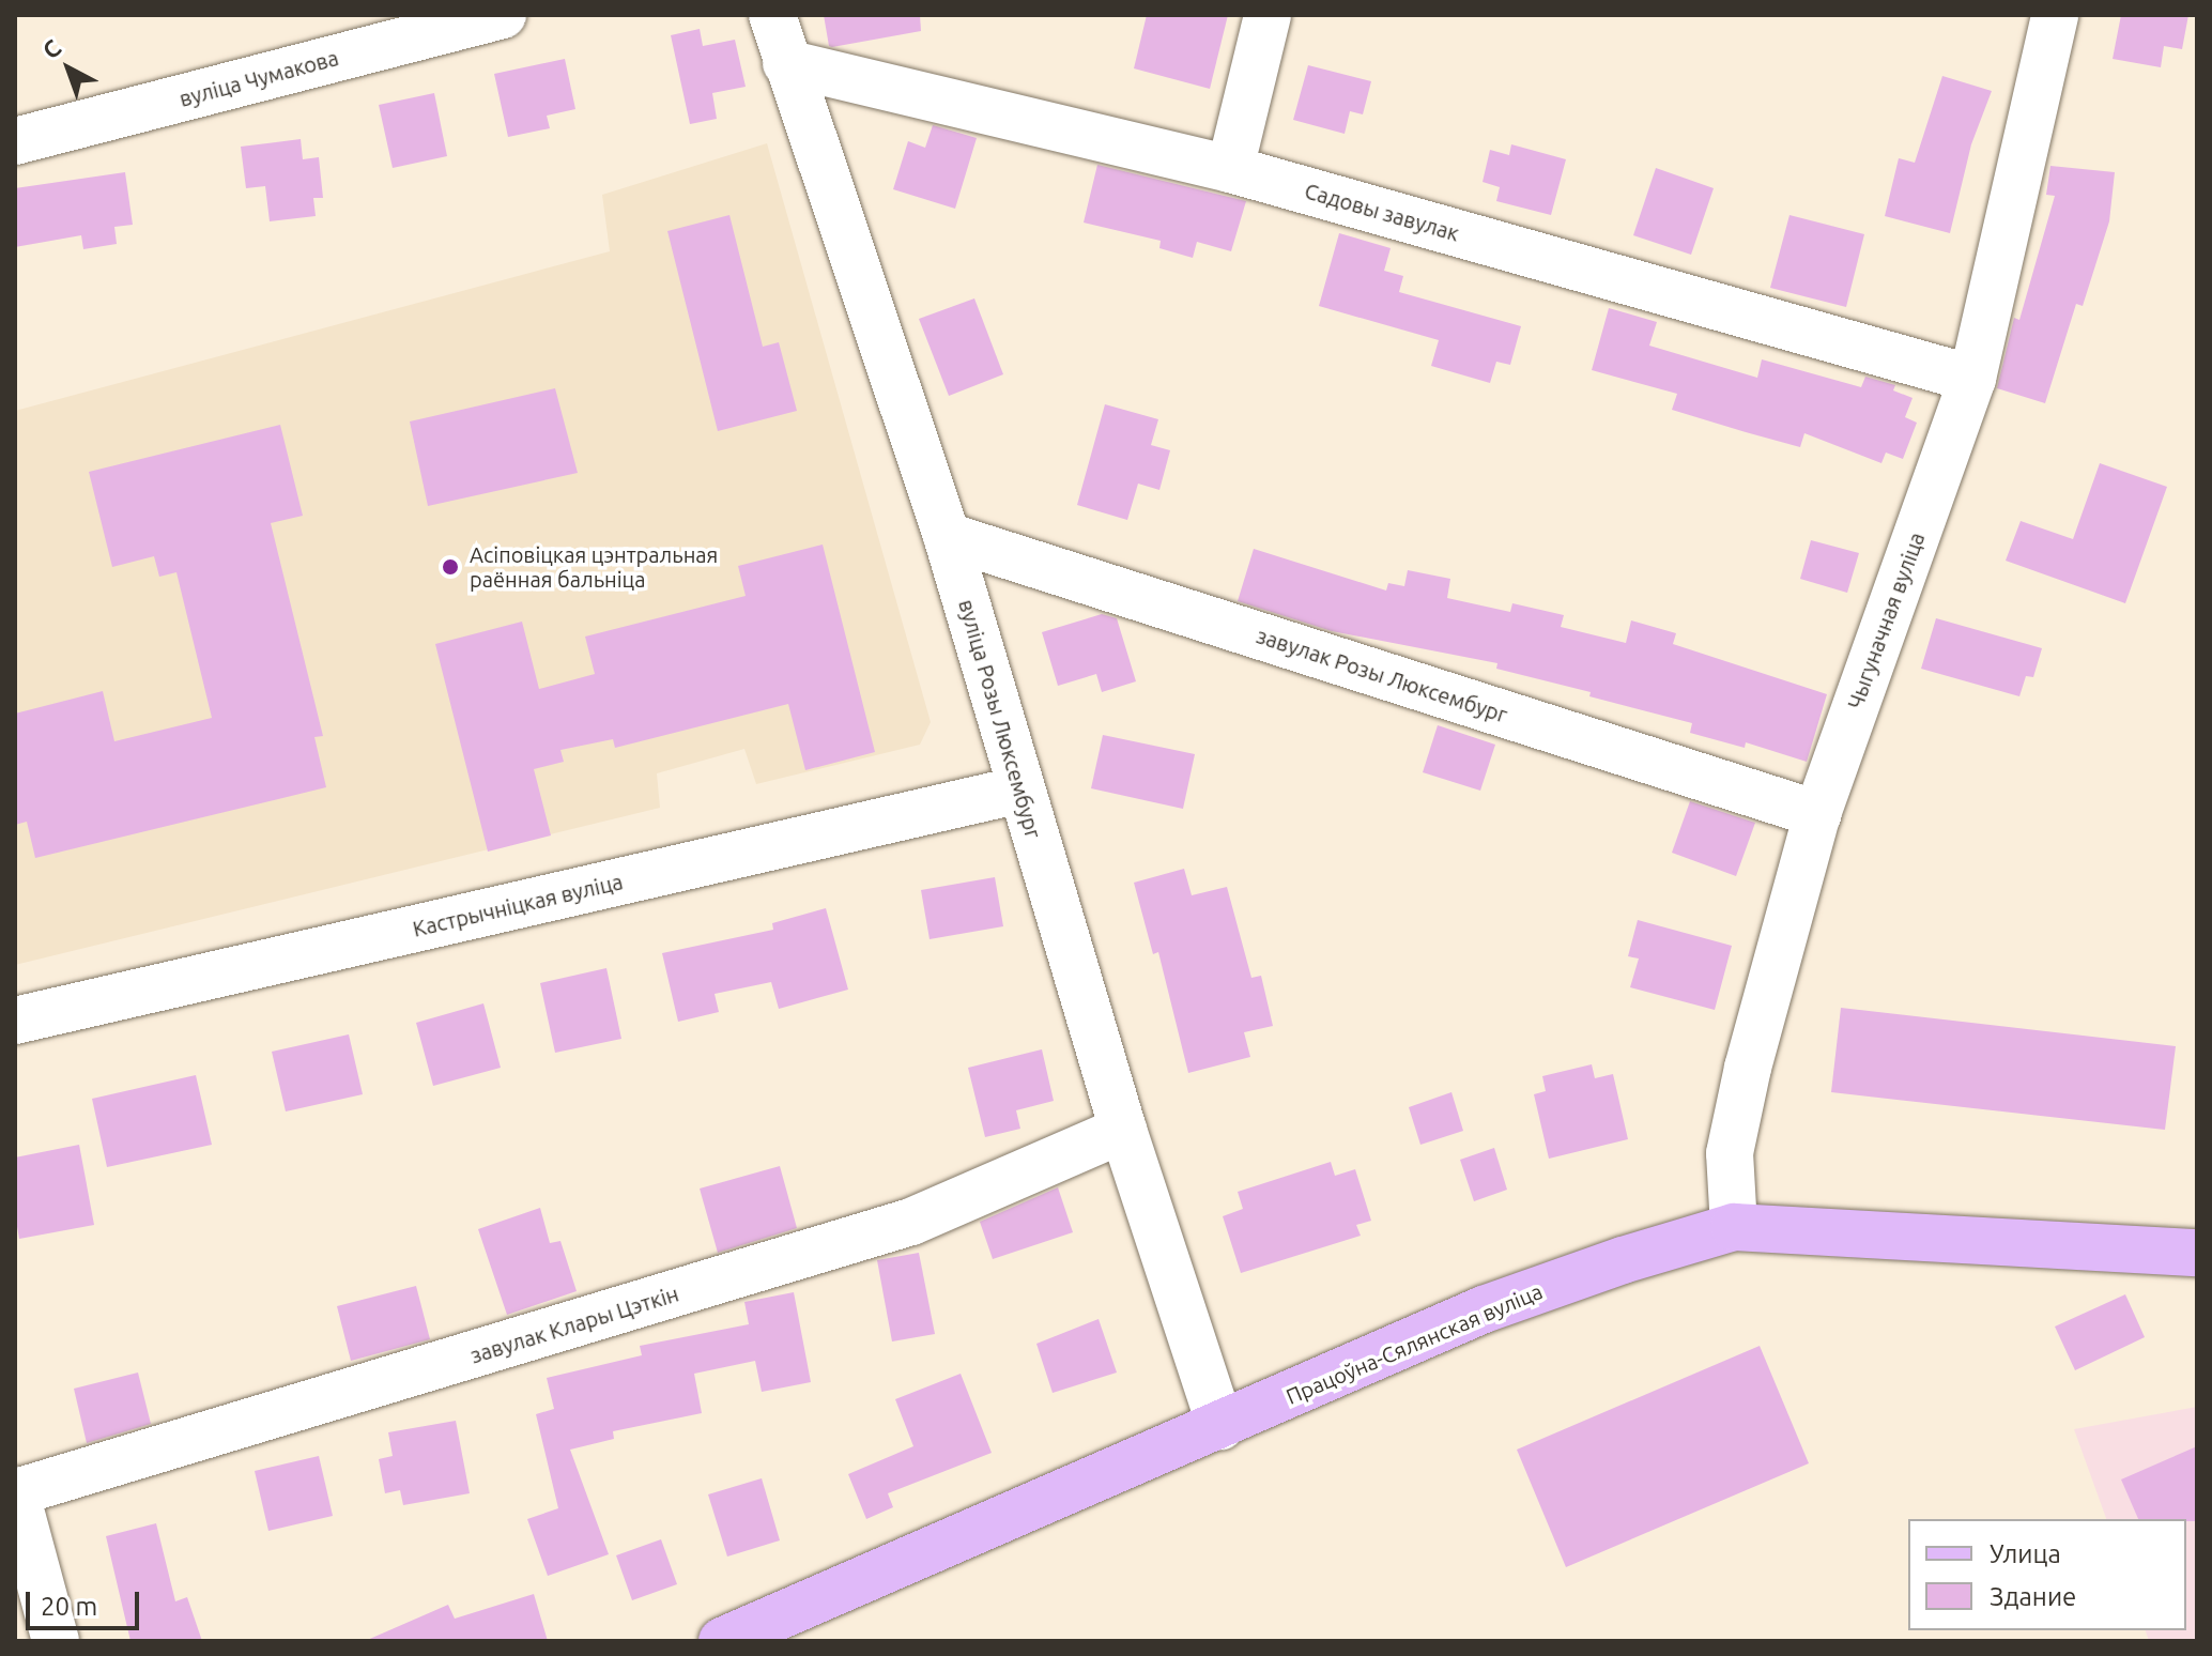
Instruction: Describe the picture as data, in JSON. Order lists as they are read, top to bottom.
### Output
{
  "streets": {
    "main road": ["Працоўна-Сялянская вуліца"],
    "street": [
      "вуліца Чумакова",
      "Садовы завулак",
      "Чыгуначная вуліца",
      "завулак Розы Люксембург",
      "вуліца Розы Люксембург",
      "Кастрычніцкая вуліца",
      "завулак Клары Цэткін"
    ]
  },
  "crossings": [
    ["Садовы завулак", "Чыгуначная вуліца"],
    ["Садовы завулак", "вуліца Розы Люксембург"],
    ["Чыгуначная вуліца", "завулак Розы Люксембург"],
    ["Чыгуначная вуліца", "Працоўна-Сялянская вуліца"],
    ["завулак Розы Люксембург", "вуліца Розы Люксембург"],
    ["вуліца Розы Люксембург", "Кастрычніцкая вуліца"],
    ["вуліца Розы Люксембург", "завулак Клары Цэткін"],
    ["вуліца Розы Люксембург", "Працоўна-Сялянская вуліца"]
  ],
  "places": ["Асіповіцкая цэнтральная раённая бальніца"],
  "legend": ["Улица", "Здание"],
  "scale_bar": "20 m",
  "north": "top left"
}
